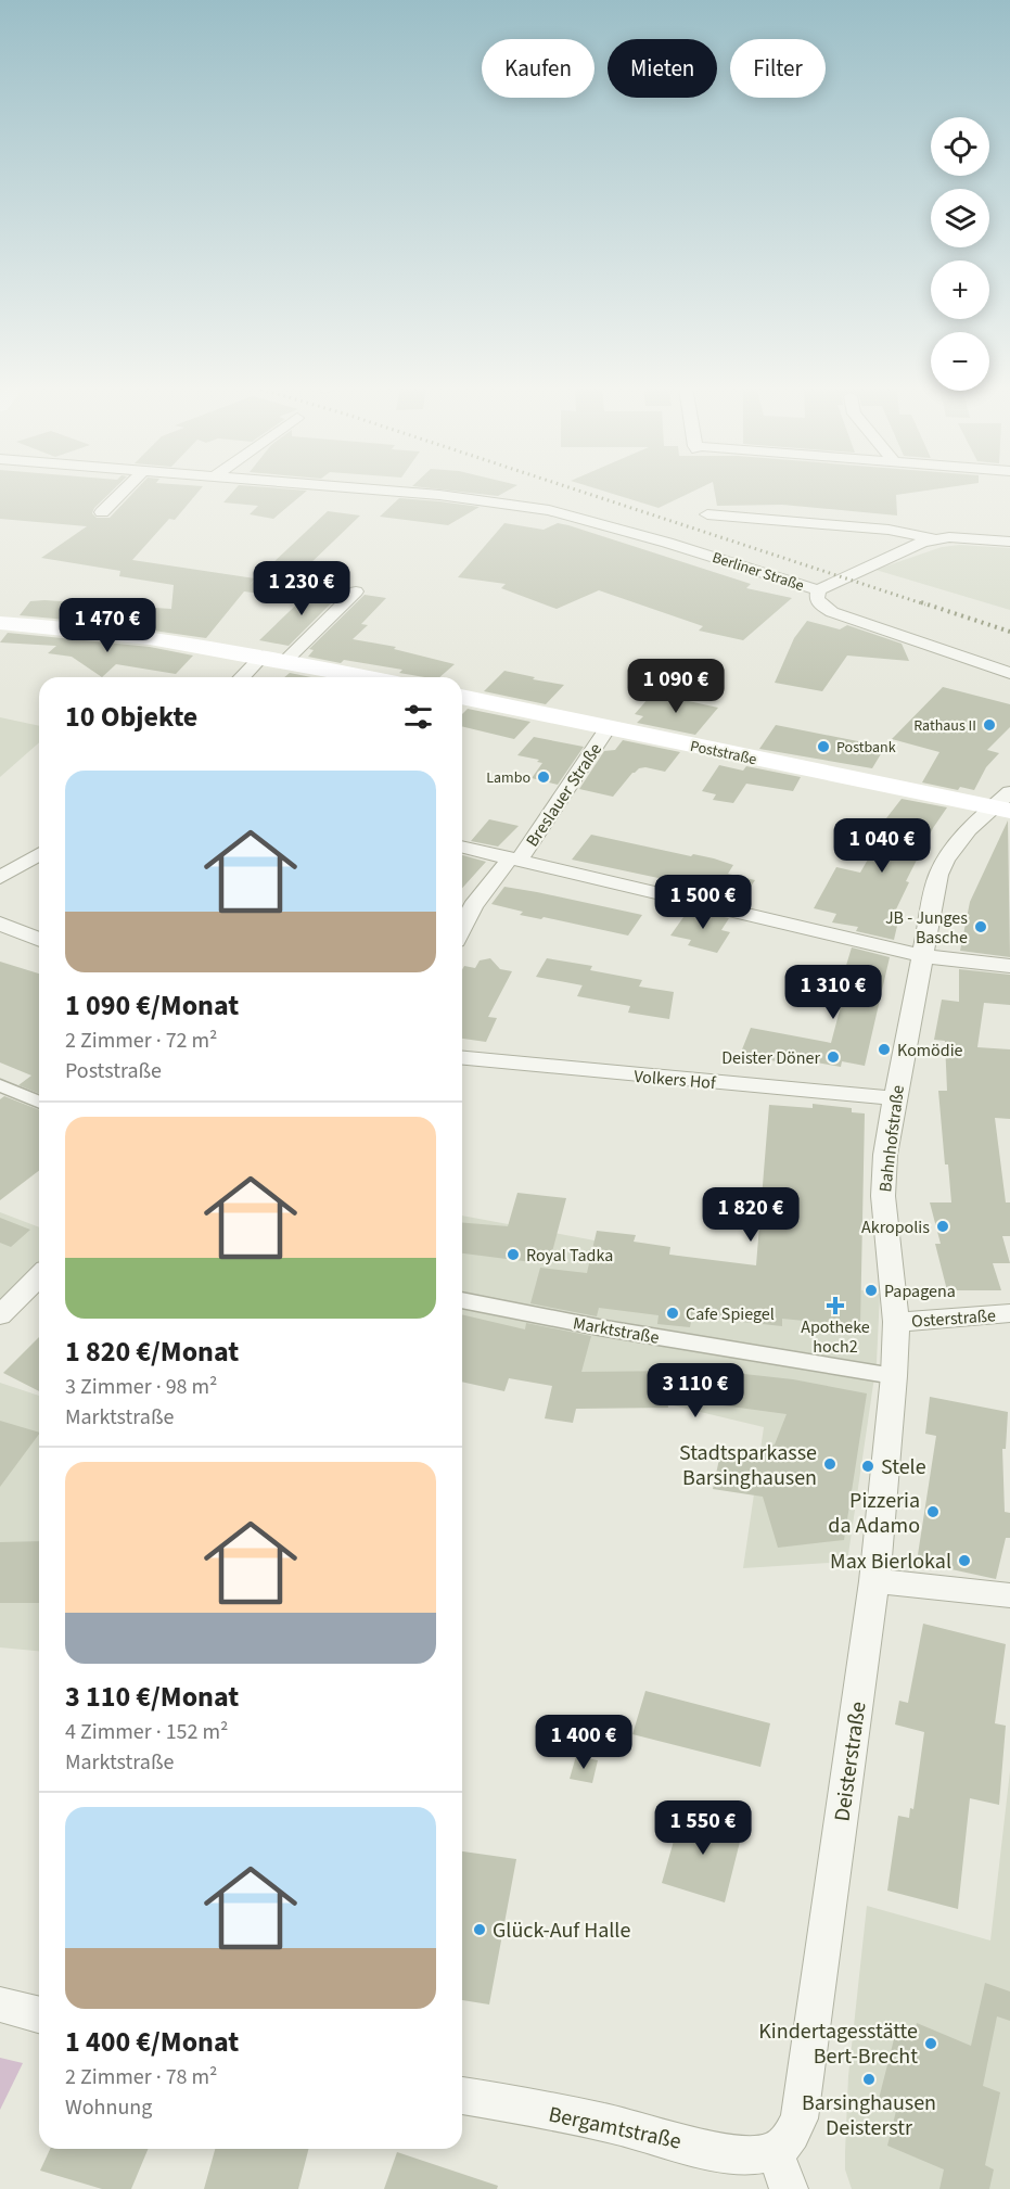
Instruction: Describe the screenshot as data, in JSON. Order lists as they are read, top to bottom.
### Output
{
  "streets": {
    "main road": ["Poststraße"],
    "street": [
      "Berliner Straße",
      "Breslauer Straße",
      "Volkers Hof",
      "Bahnhofstraße",
      "Osterstraße",
      "Marktstraße",
      "Deisterstraße",
      "Bergamtstraße"
    ]
  },
  "crossings": [
    ["Poststraße", "Breslauer Straße"],
    ["Poststraße", "Bahnhofstraße"],
    ["Volkers Hof", "Bahnhofstraße"],
    ["Bahnhofstraße", "Osterstraße"],
    ["Bahnhofstraße", "Deisterstraße"],
    ["Osterstraße", "Deisterstraße"],
    ["Marktstraße", "Deisterstraße"],
    ["Deisterstraße", "Bergamtstraße"]
  ],
  "places": {
    "other": [
      "Rathaus II",
      "Postbank",
      "Lambo",
      "JB - Junges Basche",
      "Komödie",
      "Deister Döner",
      "Akropolis",
      "Royal Tadka",
      "Papagena",
      "Cafe Spiegel",
      "Stadtsparkasse Barsinghausen",
      "Stele",
      "Pizzeria da Adamo",
      "Max Bierlokal",
      "Glück-Auf Halle",
      "Kindertagesstätte Bert-Brecht",
      "Barsinghausen Deisterstr"
    ],
    "health": ["Apotheke hoch2"]
  },
  "page": {
    "chip": ["Kaufen", "Mieten", "Filter"],
    "map_buttons": ["+", "−"],
    "price": [
      "1 230 €",
      "1 470 €",
      "1 090 €",
      "1 040 €",
      "1 500 €",
      "1 310 €",
      "1 820 €",
      "3 110 €",
      "1 400 €",
      "1 550 €"
    ],
    "heading": "10 Objekte",
    "list": [
      {
        "name": "1 090 €/Monat",
        "note": "2 Zimmer · 72 m² · Poststraße"
      },
      {
        "name": "1 820 €/Monat",
        "note": "3 Zimmer · 98 m² · Marktstraße"
      },
      {
        "name": "3 110 €/Monat",
        "note": "4 Zimmer · 152 m² · Marktstraße"
      },
      {
        "name": "1 400 €/Monat",
        "note": "2 Zimmer · 78 m² · Wohnung"
      }
    ]
  }
}
